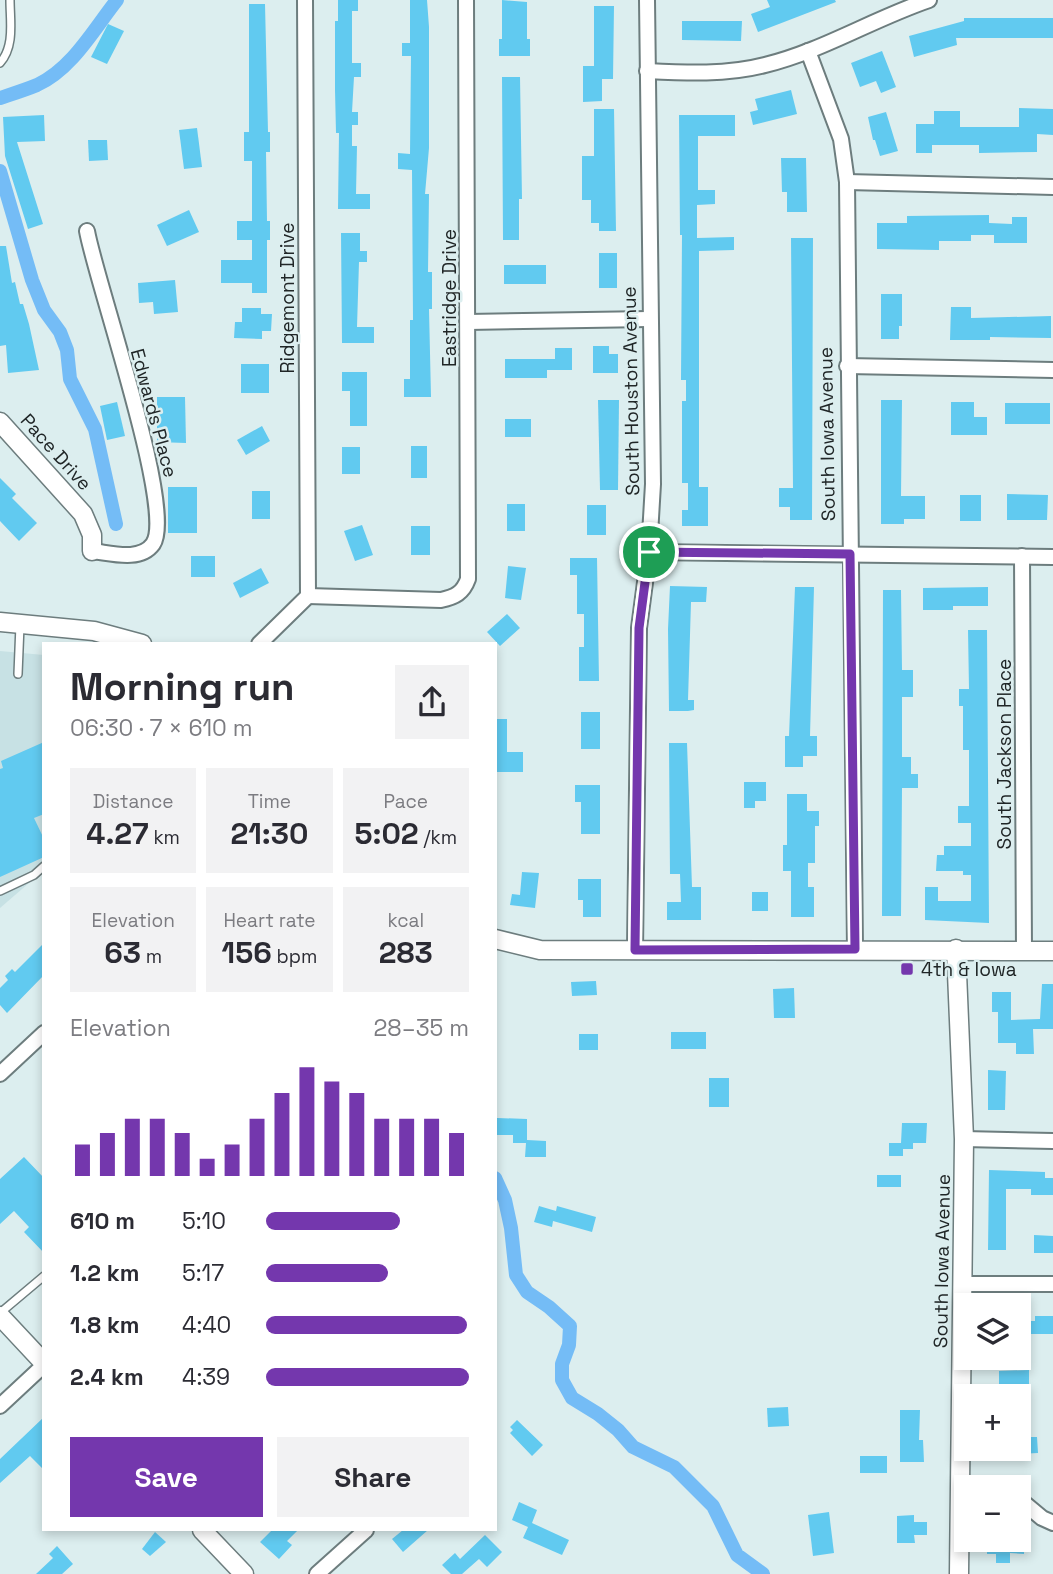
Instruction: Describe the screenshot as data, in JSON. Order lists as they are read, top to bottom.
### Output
{
  "streets": {
    "street": [
      "Ridgemont Drive",
      "Eastridge Drive",
      "South Houston Avenue",
      "Edwards Place",
      "South Iowa Avenue",
      "Pace Drive",
      "South Jackson Place"
    ]
  },
  "crossings": [
    ["Ridgemont Drive", "Eastridge Drive"],
    ["Edwards Place", "Pace Drive"]
  ],
  "places": {
    "transit": ["4th & Iowa"]
  },
  "page": {
    "heading": ["Morning run", "06:30 · 7 × 610 m"],
    "stats": [
      ["Distance", "4.27 km"],
      ["Time", "21:30"],
      ["Pace", "5:02 /km"],
      ["Elevation", "63 m"],
      ["Heart rate", "156 bpm"],
      ["kcal", "283"]
    ],
    "chart": ["Elevation", "28–35 m"],
    "list": [
      {
        "name": "610 m",
        "note": "5:10"
      },
      {
        "name": "1.2 km",
        "note": "5:17"
      },
      {
        "name": "1.8 km",
        "note": "4:40"
      },
      {
        "name": "2.4 km",
        "note": "4:39"
      }
    ],
    "map_buttons": ["+", "−"],
    "buttons": ["Save", "Share"]
  }
}
